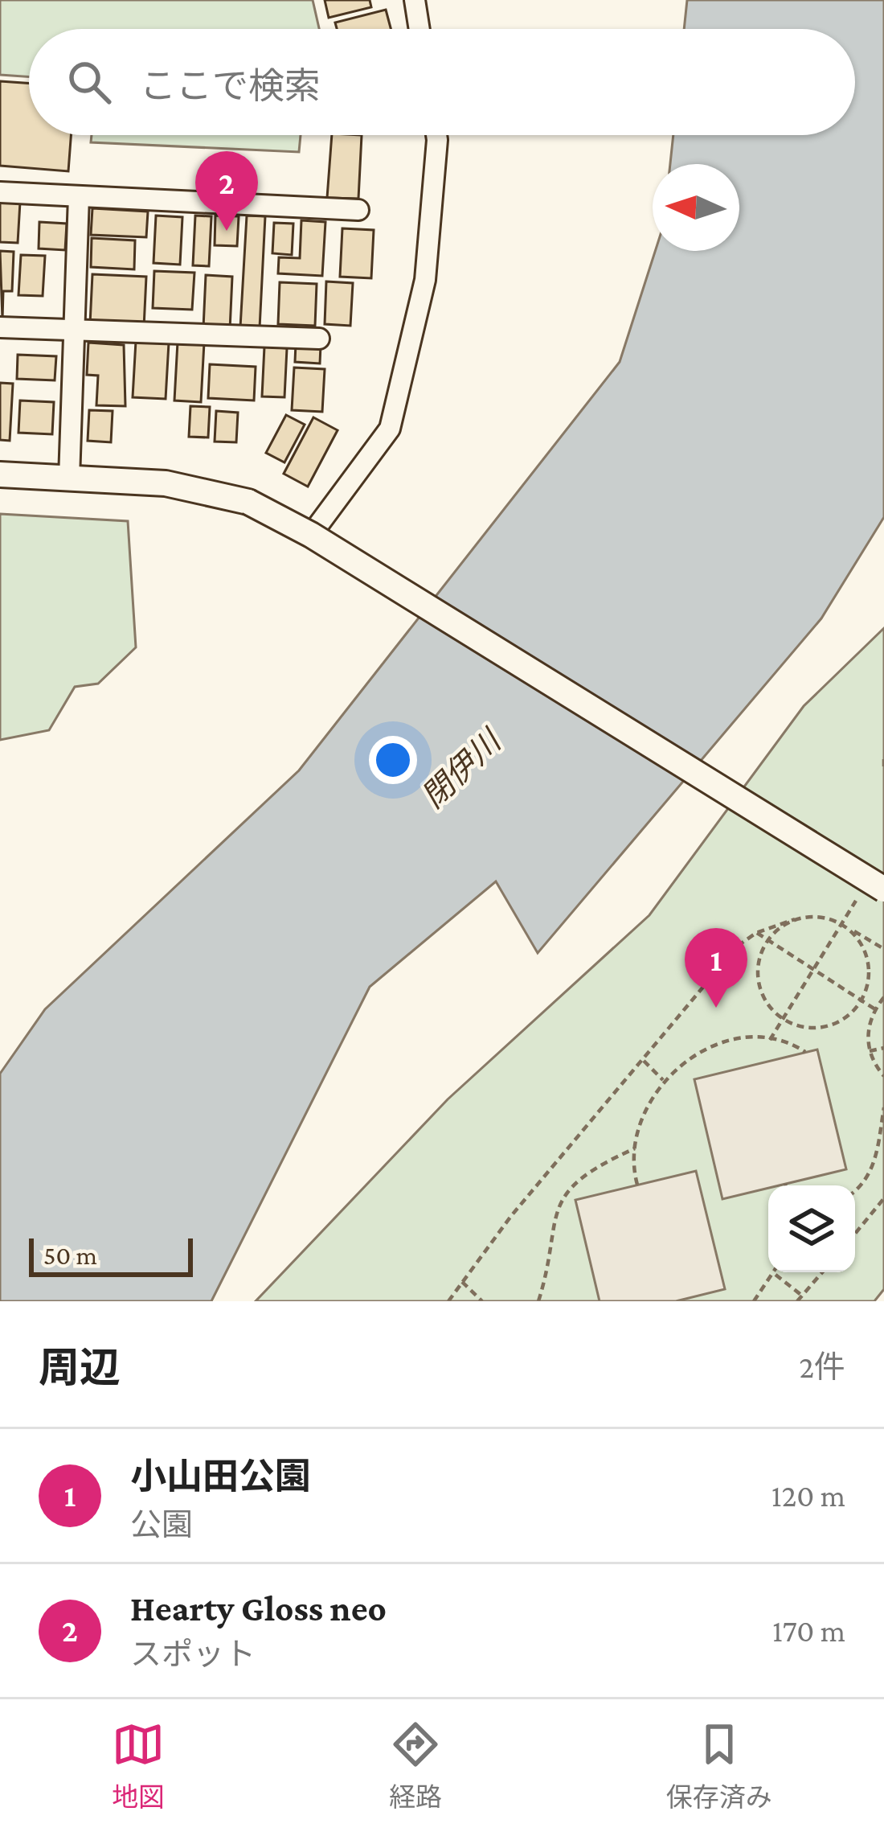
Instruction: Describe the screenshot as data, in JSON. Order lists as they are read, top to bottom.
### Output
{
  "water": ["閉伊川"],
  "scale_bar": "50 m",
  "north": "left",
  "page": {
    "search": "ここで検索",
    "pins": ["2", "1"],
    "scale": "50 m",
    "heading": ["周辺", "2件"],
    "list": [
      {
        "mark": "1",
        "name": "小山田公園",
        "note": "公園",
        "value": "120 m"
      },
      {
        "mark": "2",
        "name": "Hearty Gloss neo",
        "note": "スポット",
        "value": "170 m"
      }
    ],
    "nav": ["地図", "経路", "保存済み"]
  }
}
